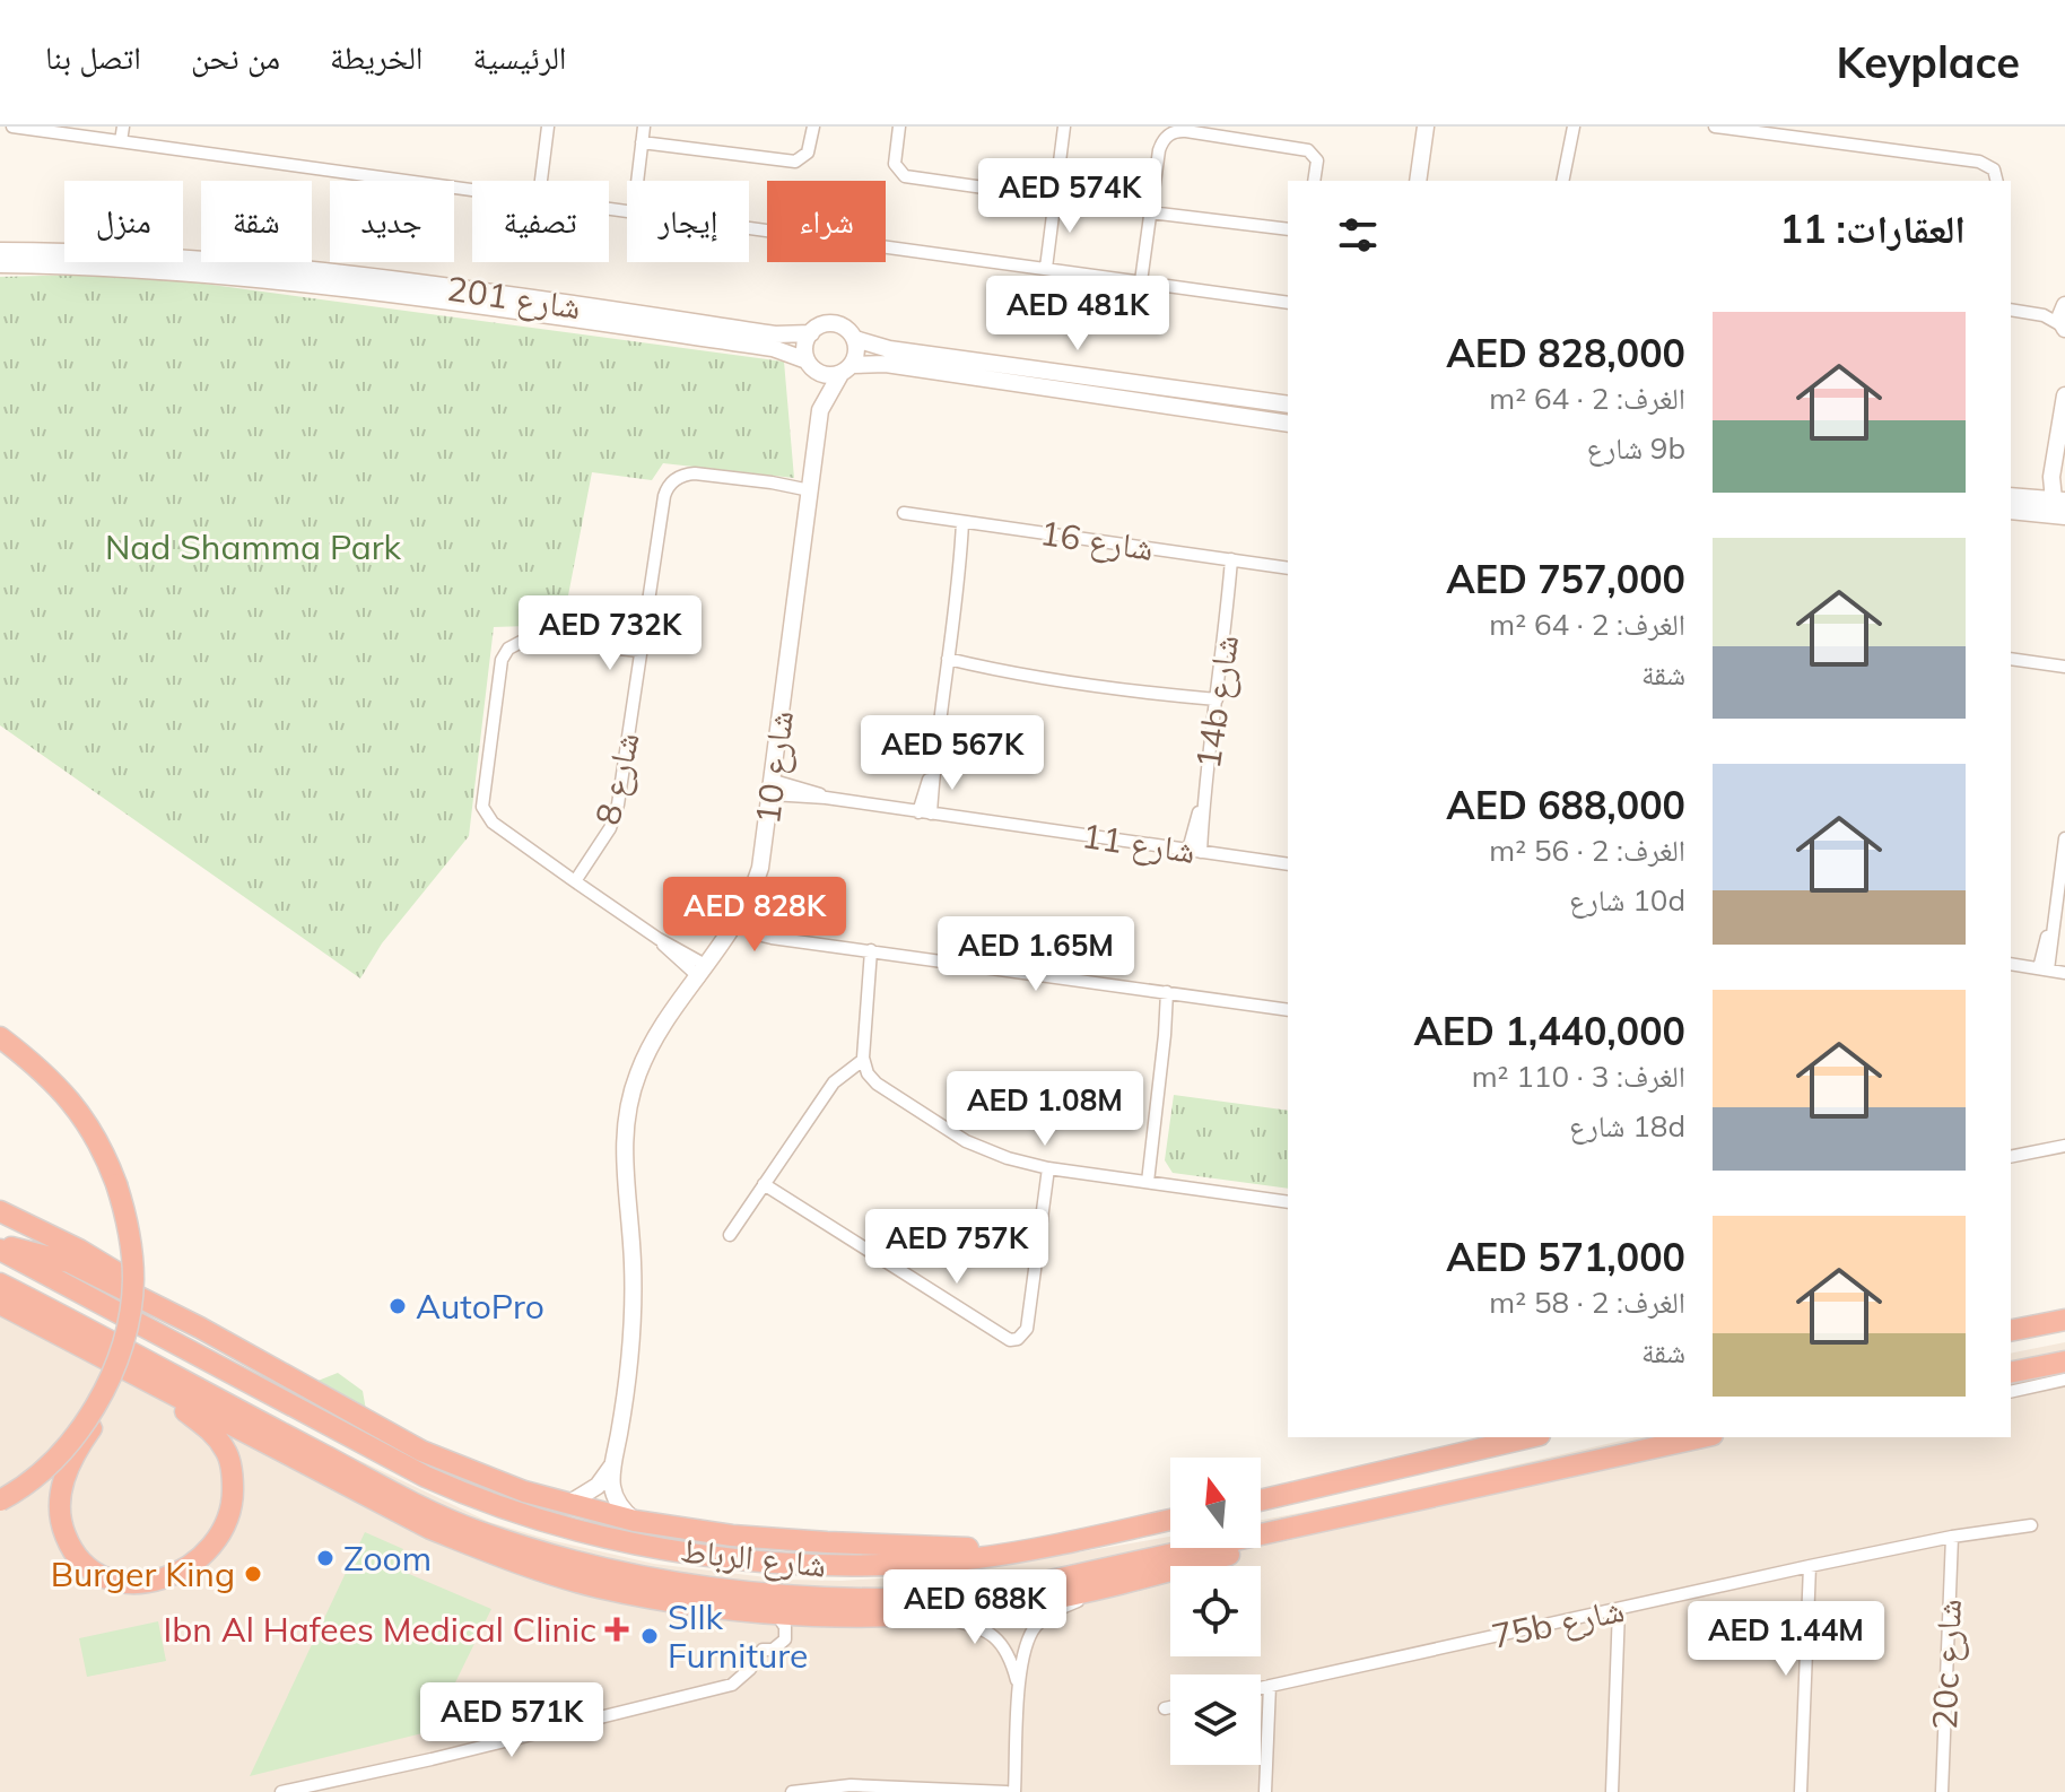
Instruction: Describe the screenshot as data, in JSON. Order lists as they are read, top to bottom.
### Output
{
  "streets": {
    "highway": ["شارع الرباط"],
    "street": [
      "شارع 201",
      "شارع 16",
      "14b شارع",
      "شارع 10",
      "شارع 8",
      "شارع 11",
      "75b شارع",
      "20c شارع"
    ]
  },
  "crossings": [
    ["شارع 201", "شارع 10"],
    ["شارع 16", "14b شارع"],
    ["14b شارع", "شارع 11"],
    ["شارع 10", "شارع 8"],
    ["شارع 10", "شارع 11"],
    ["75b شارع", "20c شارع"]
  ],
  "parks": ["Nad Shamma Park"],
  "places": {
    "other": [
      "AutoPro",
      "Zoom",
      "Burger King",
      "SIlk Furniture"
    ],
    "health": ["Ibn Al Hafees Medical Clinic"]
  },
  "north": "top",
  "page": {
    "header": "Keyplace",
    "nav": [
      "الرئيسية",
      "الخريطة",
      "من نحن",
      "اتصل بنا"
    ],
    "price": [
      "AED 574K",
      "AED 481K",
      "AED 732K",
      "AED 567K",
      "AED 828K",
      "AED 1.65M",
      "AED 1.08M",
      "AED 757K",
      "AED 688K",
      "AED 1.44M",
      "AED 571K"
    ],
    "chip": [
      "شراء",
      "إيجار",
      "تصفية",
      "جديد",
      "شقة",
      "منزل"
    ],
    "heading": "العقارات: 11",
    "list": [
      {
        "name": "AED 828,000",
        "note": "الغرف: 2 · 64 m² · 9b شارع"
      },
      {
        "name": "AED 757,000",
        "note": "الغرف: 2 · 64 m² · شقة"
      },
      {
        "name": "AED 688,000",
        "note": "الغرف: 2 · 56 m² · 10d شارع"
      },
      {
        "name": "AED 1,440,000",
        "note": "الغرف: 3 · 110 m² · 18d شارع"
      },
      {
        "name": "AED 571,000",
        "note": "الغرف: 2 · 58 m² · شقة"
      }
    ]
  }
}
